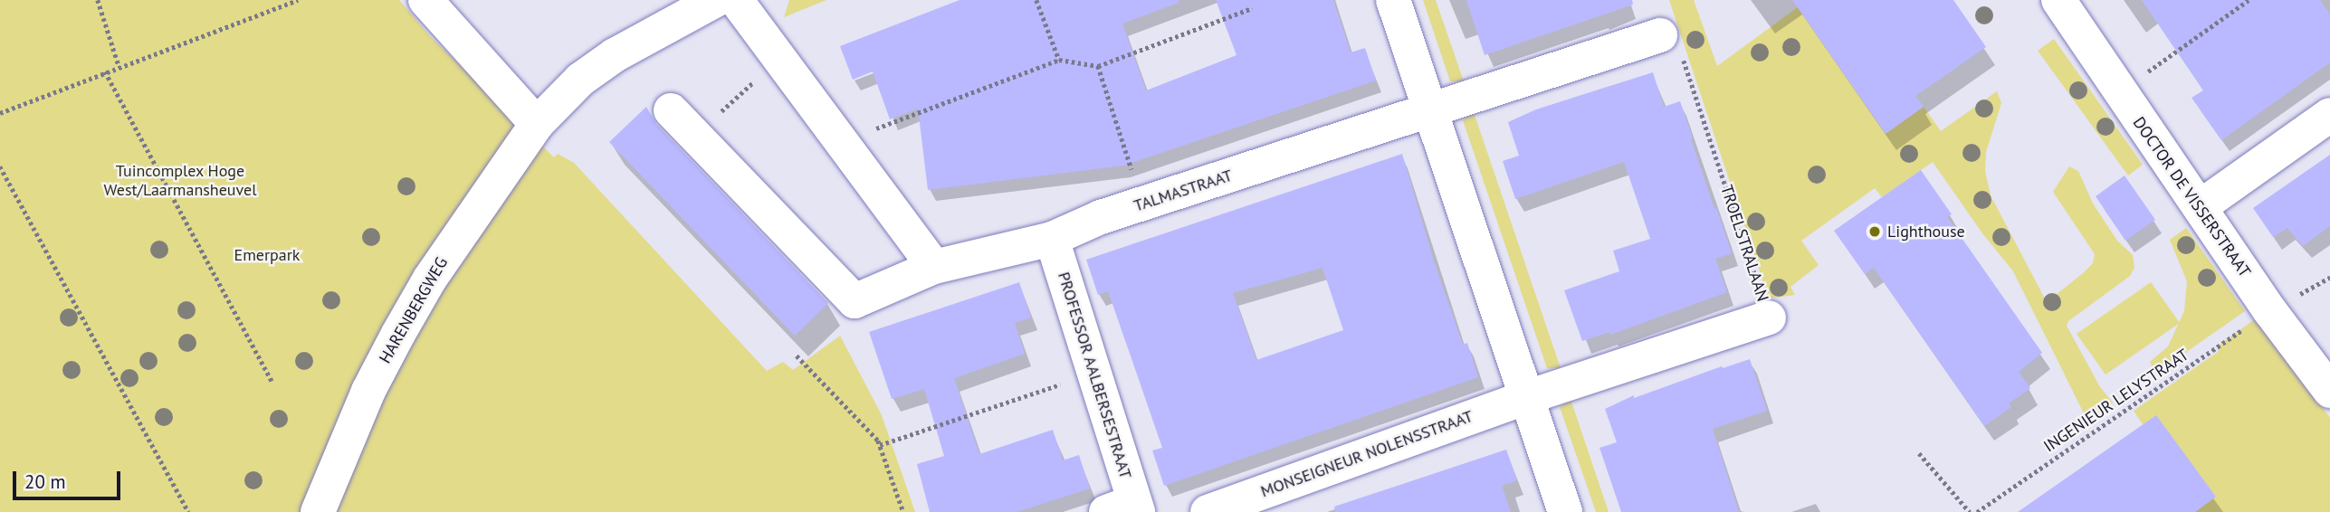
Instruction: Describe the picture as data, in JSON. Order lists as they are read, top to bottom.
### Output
{
  "streets": {
    "street": [
      "TALMASTRAAT",
      "DOCTOR DE VISSERSTRAAT",
      "TROELSTRALAAN",
      "HARENBERGWEG",
      "PROFESSOR AALBERSESTRAAT",
      "MONSEIGNEUR NOLENSSTRAAT"
    ],
    "path": ["INGENIEUR LELYSTRAAT"]
  },
  "crossings": [
    ["TALMASTRAAT", "PROFESSOR AALBERSESTRAAT"],
    ["DOCTOR DE VISSERSTRAAT", "INGENIEUR LELYSTRAAT"],
    ["TROELSTRALAAN", "MONSEIGNEUR NOLENSSTRAAT"]
  ],
  "parks": ["Tuincomplex Hoge West/Laarmansheuvel", "Emerpark"],
  "places": ["Lighthouse"],
  "scale_bar": "20 m"
}
